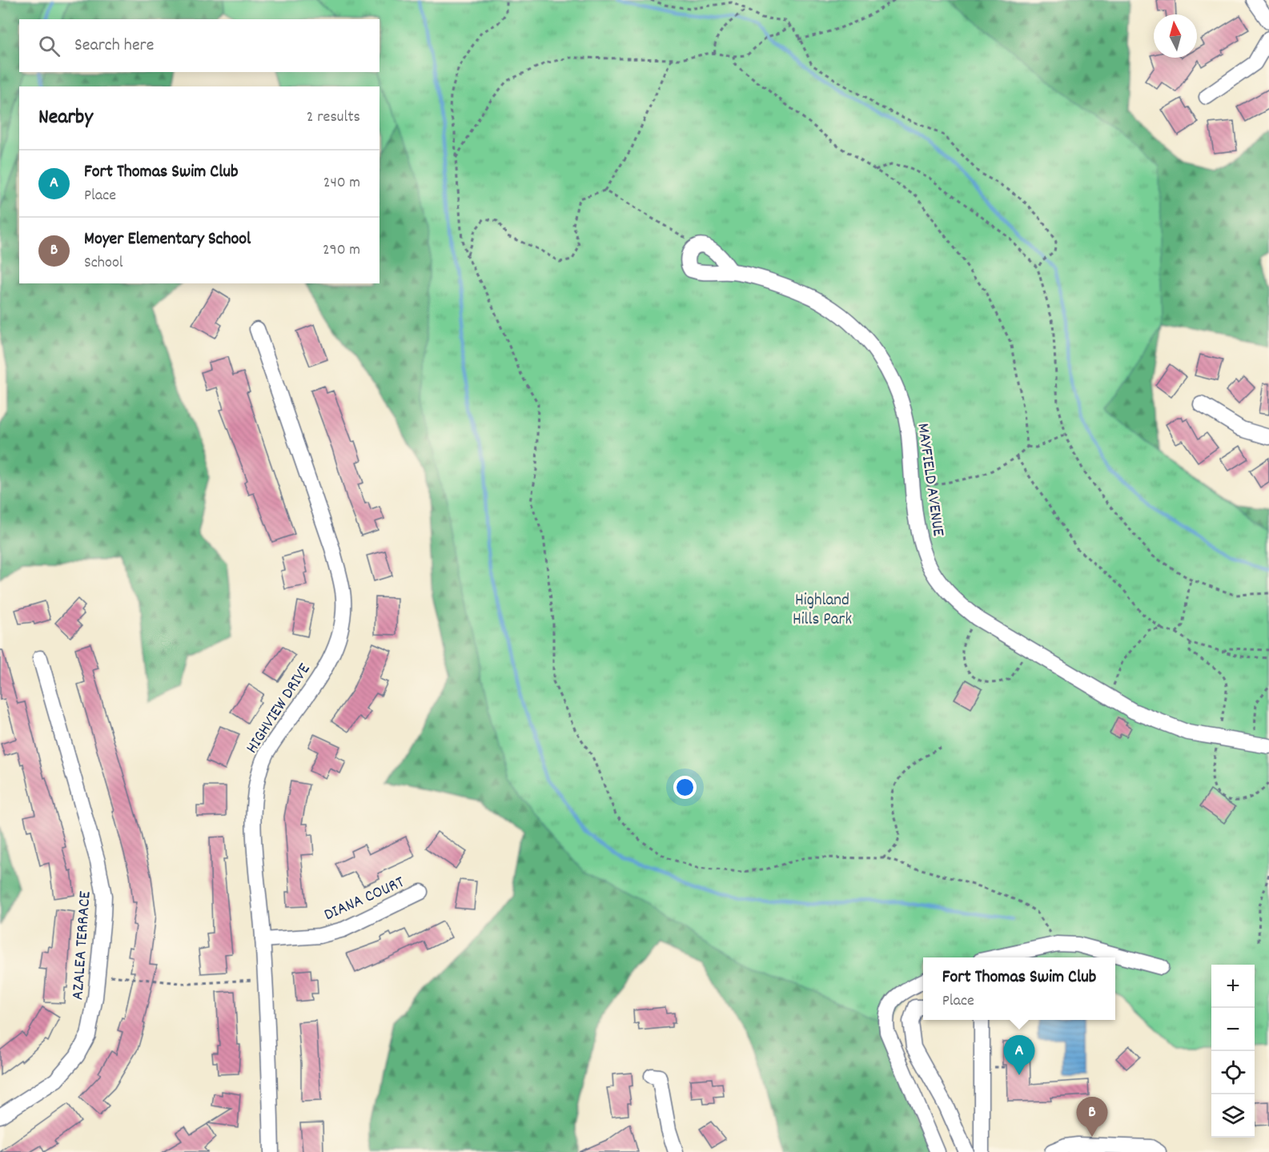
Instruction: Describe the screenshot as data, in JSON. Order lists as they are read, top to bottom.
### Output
{
  "streets": {
    "street": [
      "MAYFIELD AVENUE",
      "HIGHVIEW DRIVE",
      "DIANA COURT",
      "AZALEA TERRACE"
    ]
  },
  "crossings": [
    ["HIGHVIEW DRIVE", "DIANA COURT"]
  ],
  "parks": ["Highland Hills Park"],
  "north": "top",
  "page": {
    "search": "Search here",
    "heading": ["Nearby", "2 results"],
    "list": [
      {
        "mark": "A",
        "name": "Fort Thomas Swim Club",
        "note": "Place",
        "value": "240 m"
      },
      {
        "mark": "B",
        "name": "Moyer Elementary School",
        "note": "School",
        "value": "290 m"
      }
    ],
    "popup": ["Fort Thomas Swim Club", "Place"],
    "map_buttons": ["+", "−"],
    "pins": ["A", "B"]
  }
}
